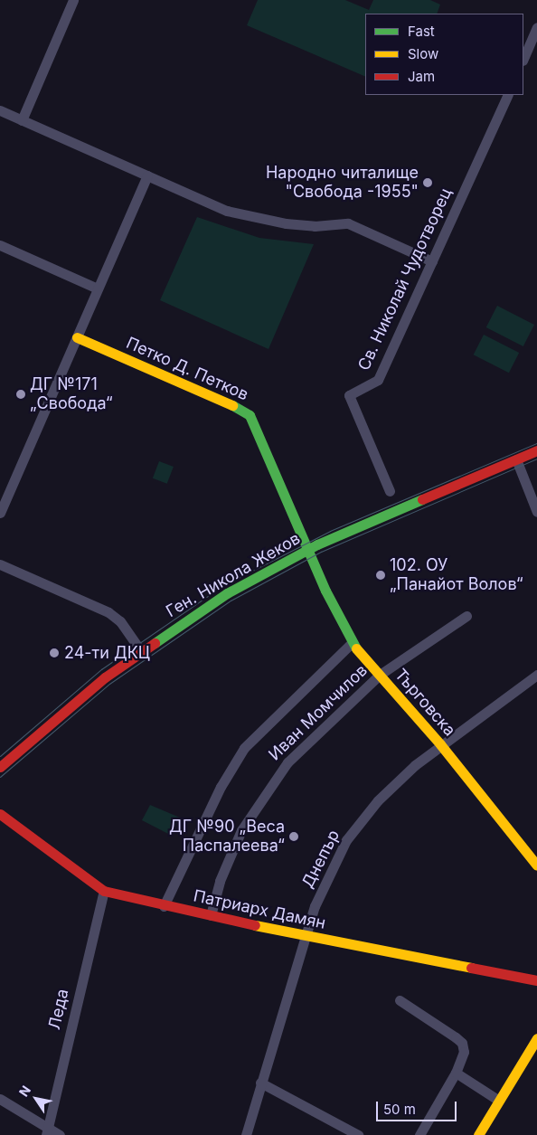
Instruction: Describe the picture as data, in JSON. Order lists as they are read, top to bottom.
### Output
{
  "streets": {
    "street": [
      "Св. Николай Чудотворец",
      "Петко Д. Петков",
      "Ген. Никола Жеков",
      "Търговска",
      "Иван Момчилов",
      "Днепър",
      "Патриарх Дамян",
      "Леда"
    ]
  },
  "crossings": [
    ["Петко Д. Петков", "Ген. Никола Жеков"],
    ["Петко Д. Петков", "Търговска"],
    ["Ген. Никола Жеков", "Търговска"],
    ["Търговска", "Иван Момчилов"],
    ["Търговска", "Днепър"],
    ["Иван Момчилов", "Патриарх Дамян"],
    ["Днепър", "Патриарх Дамян"],
    ["Патриарх Дамян", "Леда"]
  ],
  "places": [
    "Народно читалище \"Свобода -1955\"",
    "ДГ №171 „Свобода“",
    "102. ОУ „Панайот Волов“",
    "24-ти ДКЦ",
    "ДГ №90 „Веса Паспалеева“"
  ],
  "legend": ["Fast", "Slow", "Jam"],
  "scale_bar": "50 m",
  "north": "top left"
}
